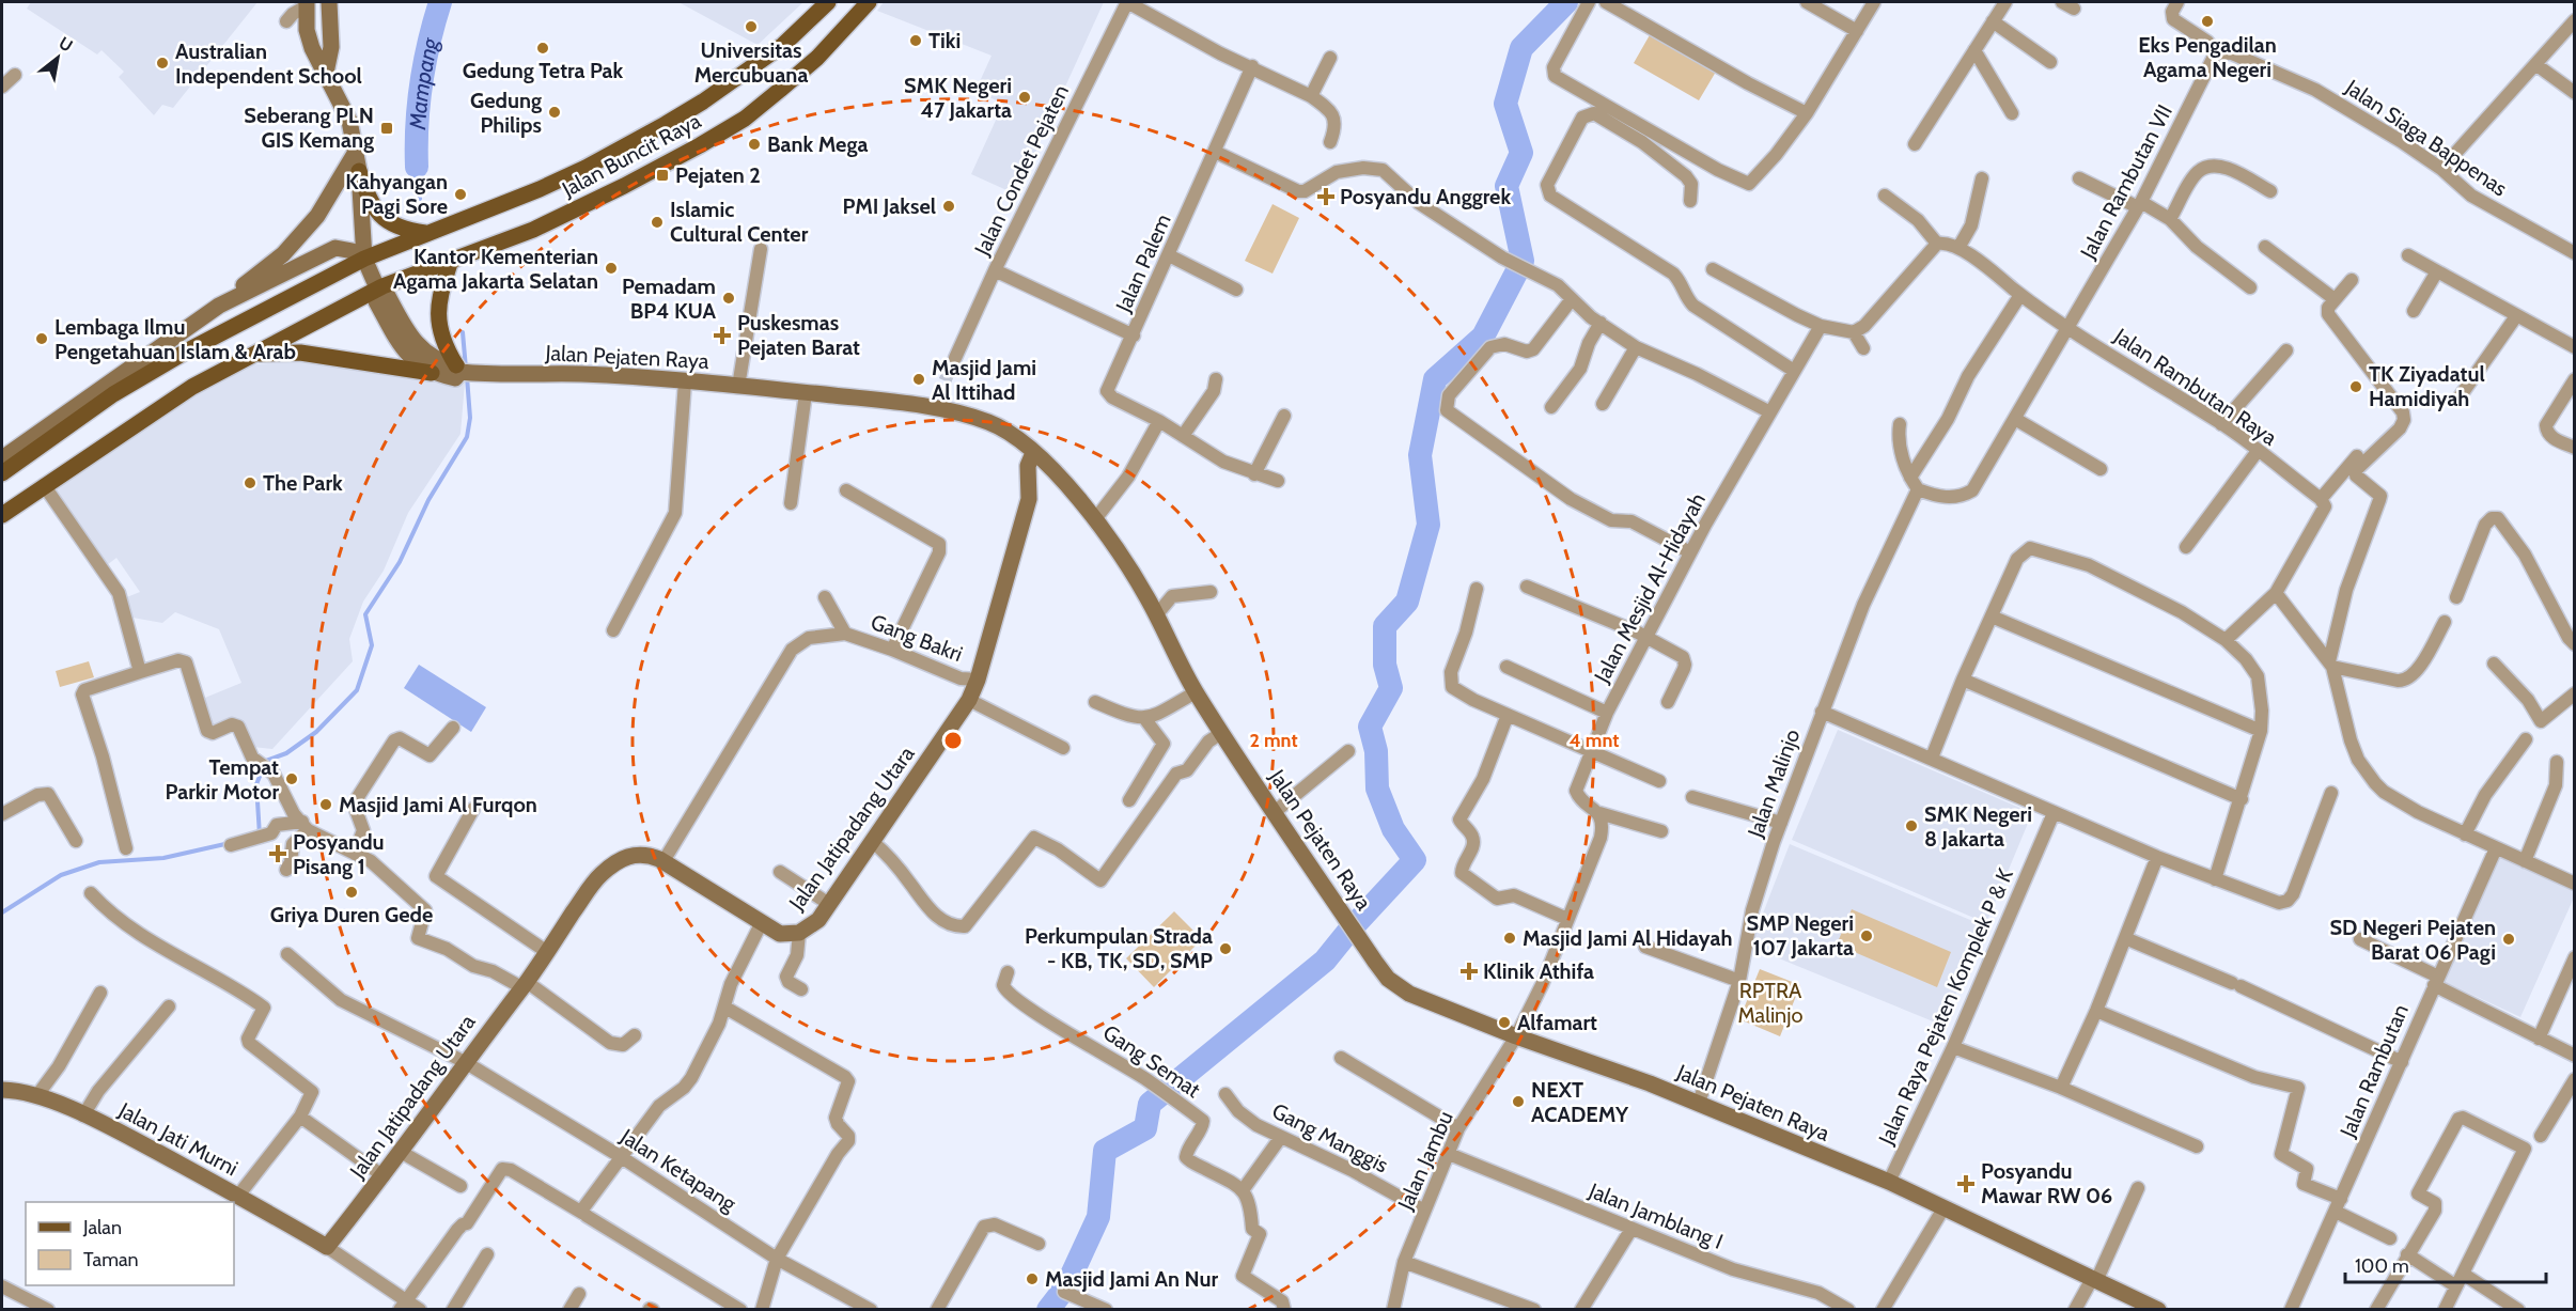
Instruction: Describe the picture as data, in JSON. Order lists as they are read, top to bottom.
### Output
{
  "streets": {
    "main road": ["Jalan Buncit Raya"],
    "street": [
      "Jalan Siaga Bappenas",
      "Jalan Condet Pejaten",
      "Jalan Rambutan VII",
      "Jalan Palem",
      "Jalan Pejaten Raya",
      "Jalan Rambutan Raya",
      "Jalan Mesjid Al-Hidayah",
      "Gang Bakri",
      "Jalan Malinjo",
      "Jalan Jatipadang Utara",
      "Jalan Raya Pejaten Komplek P & K",
      "Gang Semat",
      "Jalan Rambutan",
      "Gang Manggis",
      "Jalan Jati Murni",
      "Jalan Jambu",
      "Jalan Ketapang",
      "Jalan Jamblang I"
    ]
  },
  "crossings": [
    ["Jalan Siaga Bappenas", "Jalan Rambutan VII"],
    ["Jalan Buncit Raya", "Jalan Pejaten Raya"],
    ["Jalan Condet Pejaten", "Jalan Palem"],
    ["Jalan Rambutan VII", "Jalan Rambutan Raya"],
    ["Jalan Rambutan VII", "Jalan Malinjo"],
    ["Jalan Pejaten Raya", "Jalan Malinjo"],
    ["Jalan Pejaten Raya", "Jalan Jatipadang Utara"],
    ["Jalan Pejaten Raya", "Jalan Raya Pejaten Komplek P & K"],
    ["Jalan Pejaten Raya", "Jalan Jambu"],
    ["Gang Bakri", "Jalan Jatipadang Utara"],
    ["Jalan Jatipadang Utara", "Jalan Jati Murni"],
    ["Jalan Jatipadang Utara", "Jalan Ketapang"],
    ["Gang Manggis", "Jalan Jambu"],
    ["Jalan Jambu", "Jalan Jamblang I"]
  ],
  "water": ["Mampang"],
  "parks": ["RPTRA Malinjo"],
  "places": {
    "other": [
      "Eks Pengadilan Agama Negeri",
      "Universitas Mercubuana",
      "Tiki",
      "Gedung Tetra Pak",
      "Australian Independent School",
      "SMK Negeri 47 Jakarta",
      "Gedung Philips",
      "Bank Mega",
      "Kahyangan Pagi Sore",
      "PMI Jaksel",
      "Islamic Cultural Center",
      "Kantor Kementerian Agama Jakarta Selatan",
      "Pemadam BP4 KUA",
      "Lembaga Ilmu Pengetahuan Islam & Arab",
      "Masjid Jami Al Ittihad",
      "TK Ziyadatul Hamidiyah",
      "The Park",
      "Tempat Parkir Motor",
      "Masjid Jami Al Furqon",
      "SMK Negeri 8 Jakarta",
      "Griya Duren Gede",
      "SMP Negeri 107 Jakarta",
      "Masjid Jami Al Hidayah",
      "SD Negeri Pejaten Barat 06 Pagi",
      "Perkumpulan Strada - KB, TK, SD, SMP",
      "Alfamart",
      "NEXT ACADEMY",
      "Masjid Jami An Nur"
    ],
    "transit": ["Seberang PLN GIS Kemang", "Pejaten 2"],
    "health": [
      "Posyandu Anggrek",
      "Puskesmas Pejaten Barat",
      "Posyandu Pisang 1",
      "Klinik Athifa",
      "Posyandu Mawar RW 06"
    ]
  },
  "legend": ["Jalan", "Taman"],
  "scale_bar": "100 m",
  "north": "top right",
  "rings": ["2 mnt", "4 mnt"]
}
